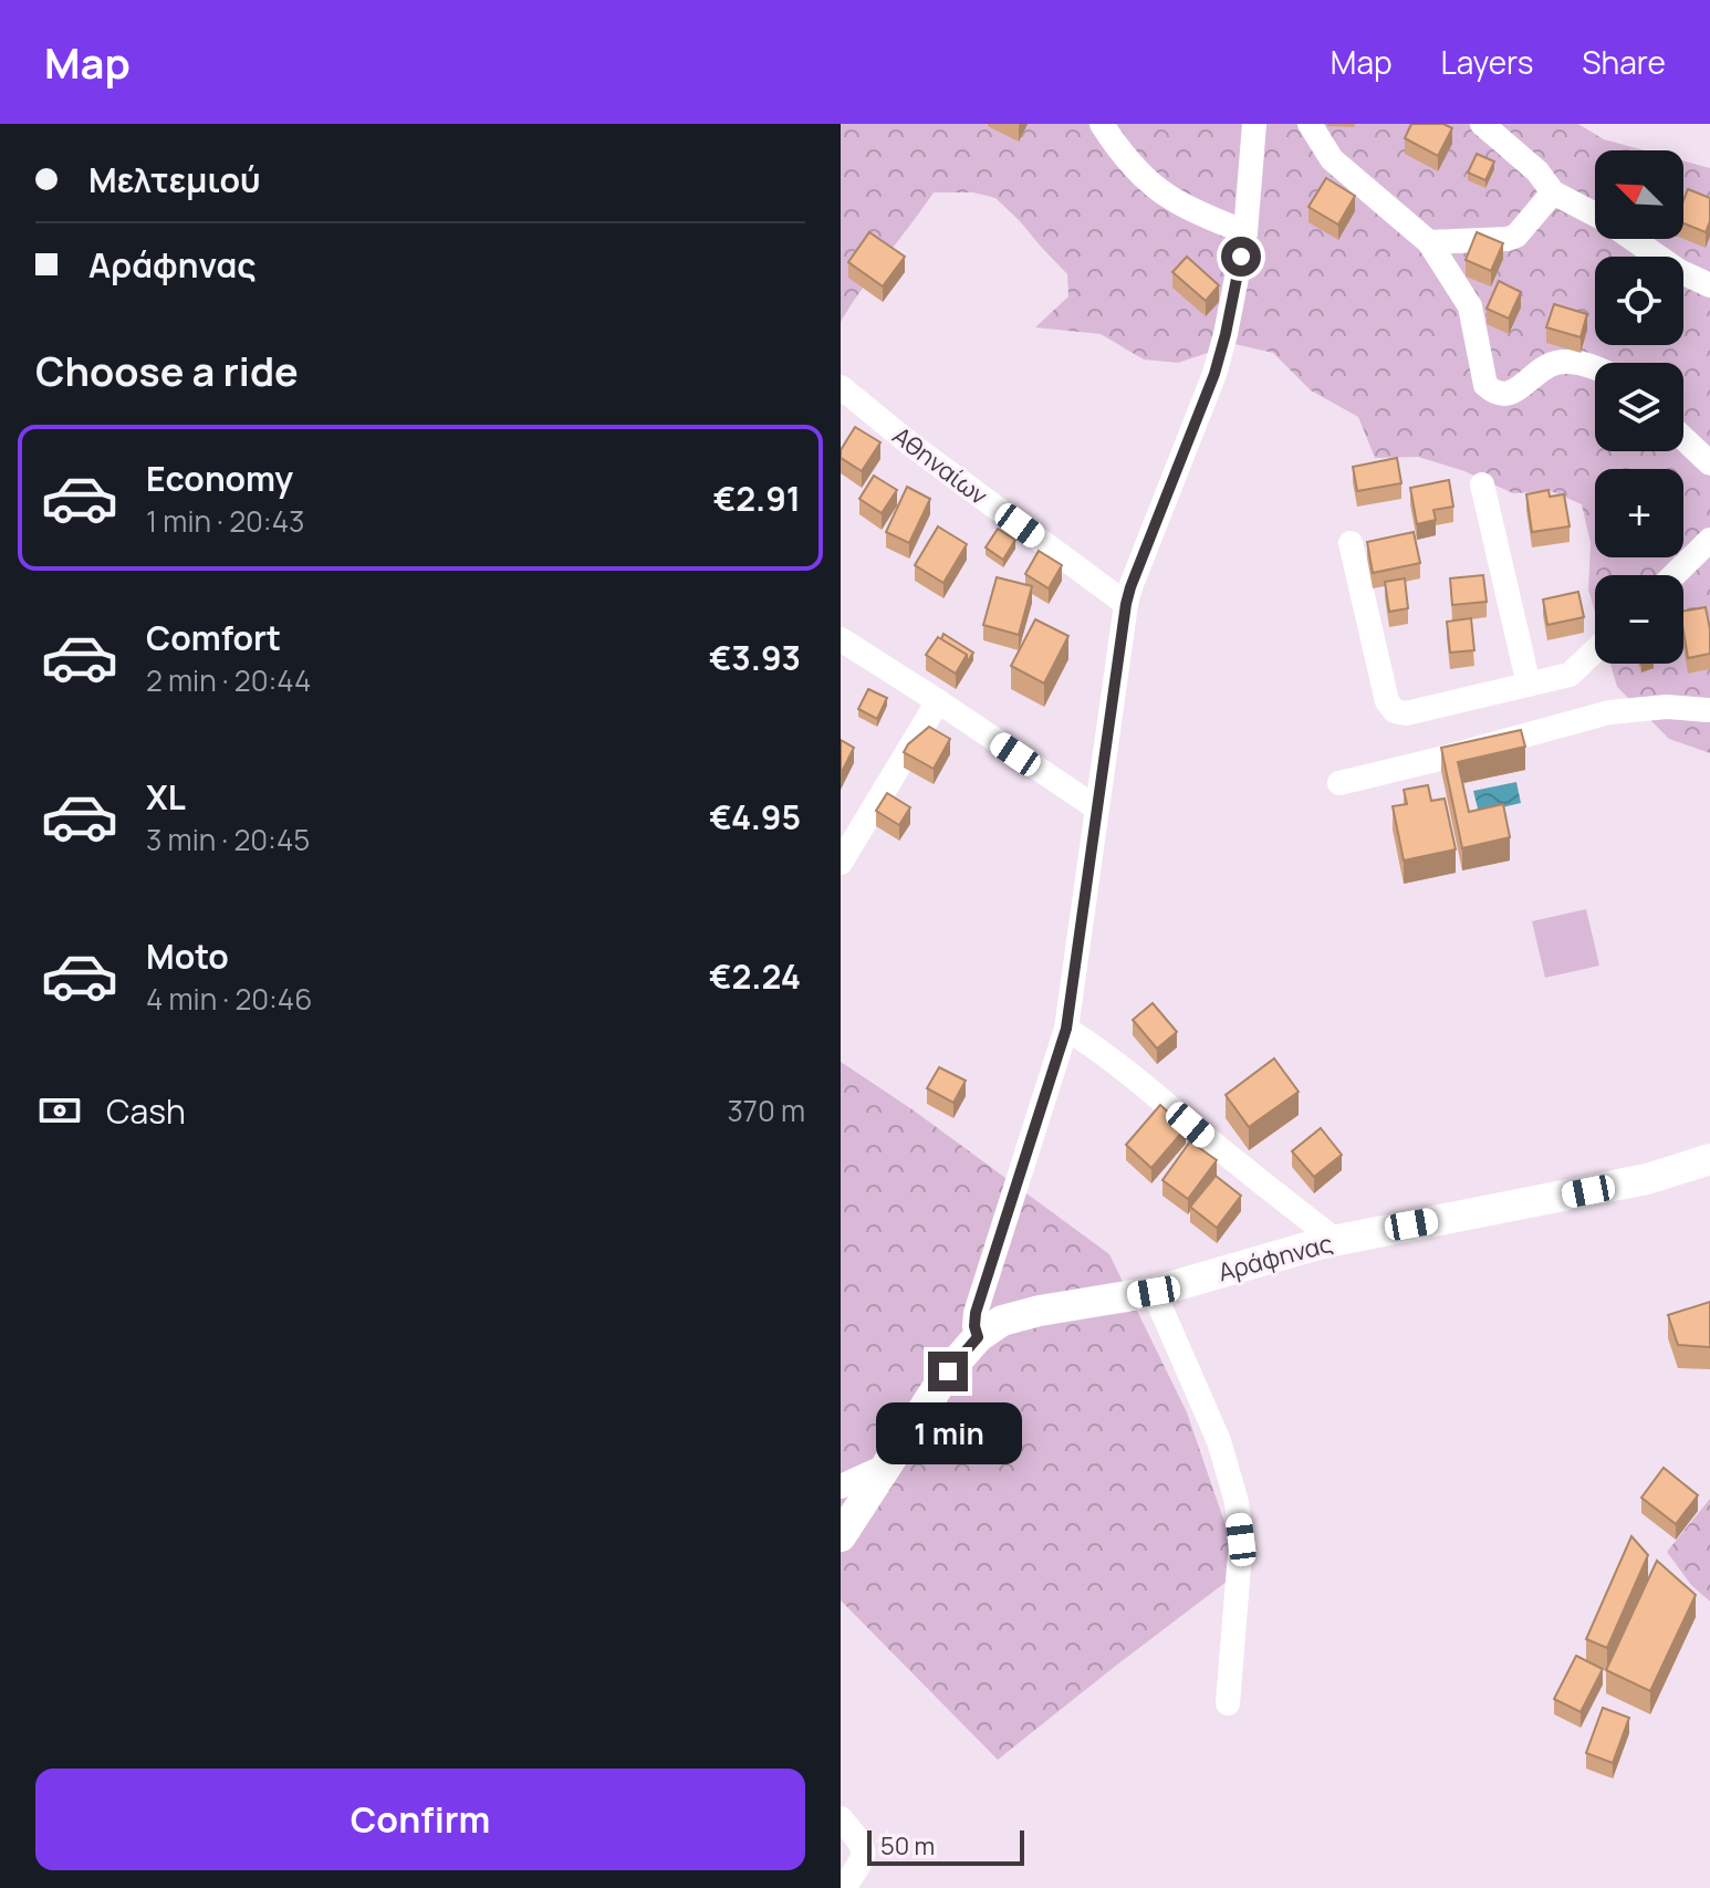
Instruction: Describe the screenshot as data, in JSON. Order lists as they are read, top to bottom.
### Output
{
  "streets": {
    "main road": ["Αράφηνας"],
    "street": ["Αθηναίων"]
  },
  "scale_bar": "50 m",
  "north": "top left",
  "page": {
    "header": "Map",
    "nav": ["Map", "Layers", "Share"],
    "banner": ["Μελτεμιού", "Αράφηνας"],
    "map_buttons": ["+", "−"],
    "heading": "Choose a ride",
    "list": [
      {
        "name": "Economy",
        "note": "1 min · 20:43",
        "value": "€2.91"
      },
      {
        "name": "Comfort",
        "note": "2 min · 20:44",
        "value": "€3.93"
      },
      {
        "name": "XL",
        "note": "3 min · 20:45",
        "value": "€4.95"
      },
      {
        "name": "Moto",
        "note": "4 min · 20:46",
        "value": "€2.24"
      }
    ],
    "pay": ["Cash", "370 m"],
    "bubble": "1 min",
    "buttons": "Confirm",
    "scale": "50 m"
  }
}
